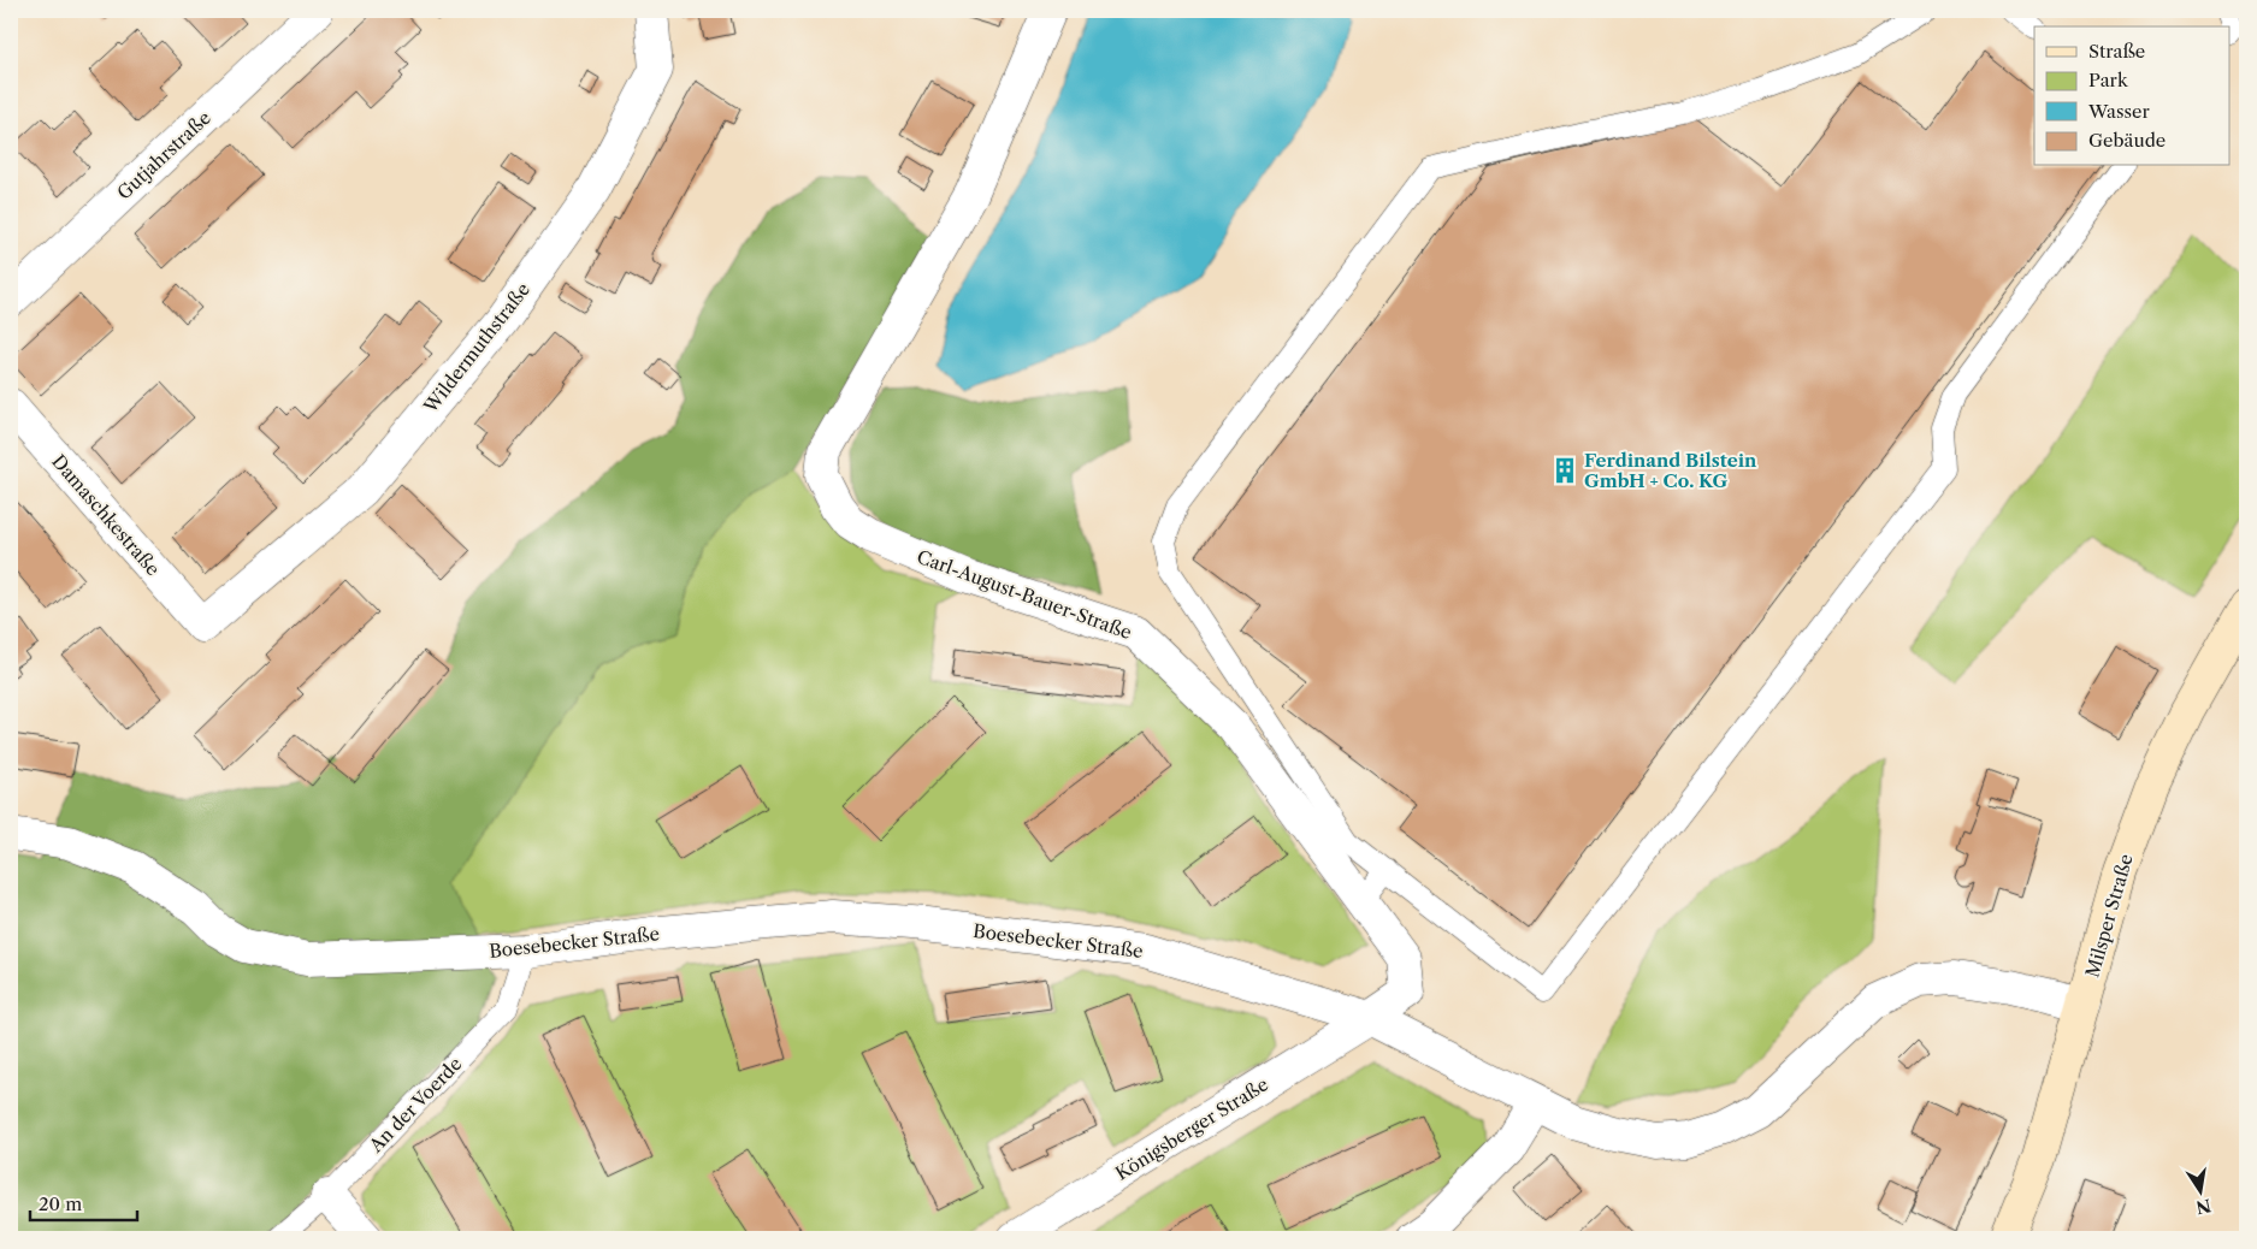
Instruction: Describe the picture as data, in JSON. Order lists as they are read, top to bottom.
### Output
{
  "streets": {
    "street": [
      "Gutjahrstraße",
      "Wildermuthstraße",
      "Damaschkestraße",
      "Carl-August-Bauer-Straße",
      "Milsper Straße",
      "Boesebecker Straße",
      "Königsberger Straße"
    ],
    "lane": ["An der Voerde"]
  },
  "crossings": [
    ["Wildermuthstraße", "Damaschkestraße"],
    ["Carl-August-Bauer-Straße", "Boesebecker Straße"],
    ["Carl-August-Bauer-Straße", "Königsberger Straße"],
    ["Milsper Straße", "Boesebecker Straße"],
    ["Boesebecker Straße", "An der Voerde"],
    ["Boesebecker Straße", "Königsberger Straße"]
  ],
  "places": {
    "building": ["Ferdinand Bilstein GmbH + Co. KG"]
  },
  "legend": [
    "Straße",
    "Park",
    "Wasser",
    "Gebäude"
  ],
  "scale_bar": "20 m",
  "north": "bottom"
}
